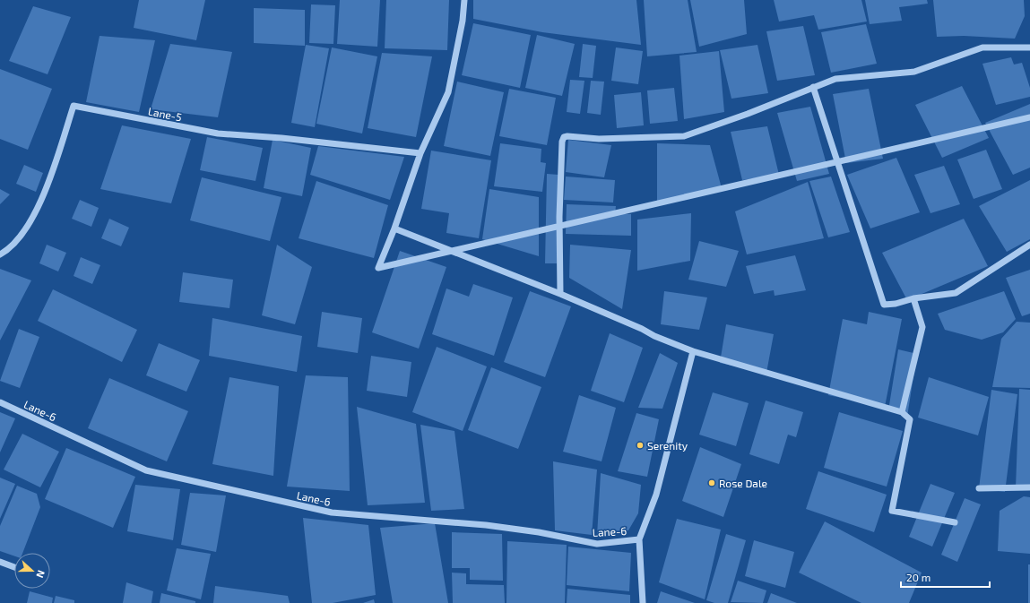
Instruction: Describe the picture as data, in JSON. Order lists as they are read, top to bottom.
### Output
{
  "streets": {
    "street": ["Lane-5", "Lane-6"]
  },
  "places": ["Serenity", "Rose Dale"],
  "scale_bar": "20 m",
  "north": "right"
}
